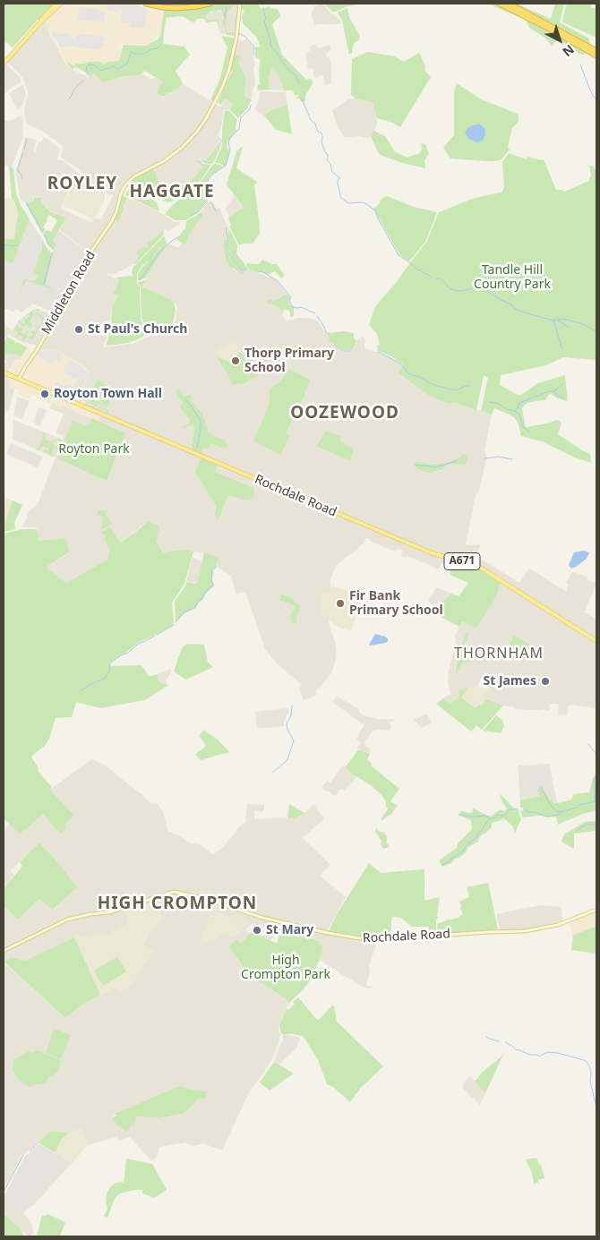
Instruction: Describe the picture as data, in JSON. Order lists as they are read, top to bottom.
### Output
{
  "streets": {
    "main road": ["Middleton Road", "Rochdale Road", "A671"]
  },
  "crossings": [
    ["Middleton Road", "Rochdale Road"],
    ["Middleton Road", "A671"],
    ["Rochdale Road", "A671"]
  ],
  "districts": [
    "ROYLEY",
    "HAGGATE",
    "OOZEWOOD",
    "THORNHAM",
    "HIGH CROMPTON"
  ],
  "parks": ["Tandle Hill Country Park", "Royton Park", "High Crompton Park"],
  "places": [
    "St Paul's Church",
    "Thorp Primary School",
    "Royton Town Hall",
    "Fir Bank Primary School",
    "St James",
    "St Mary"
  ],
  "north": "bottom right"
}
